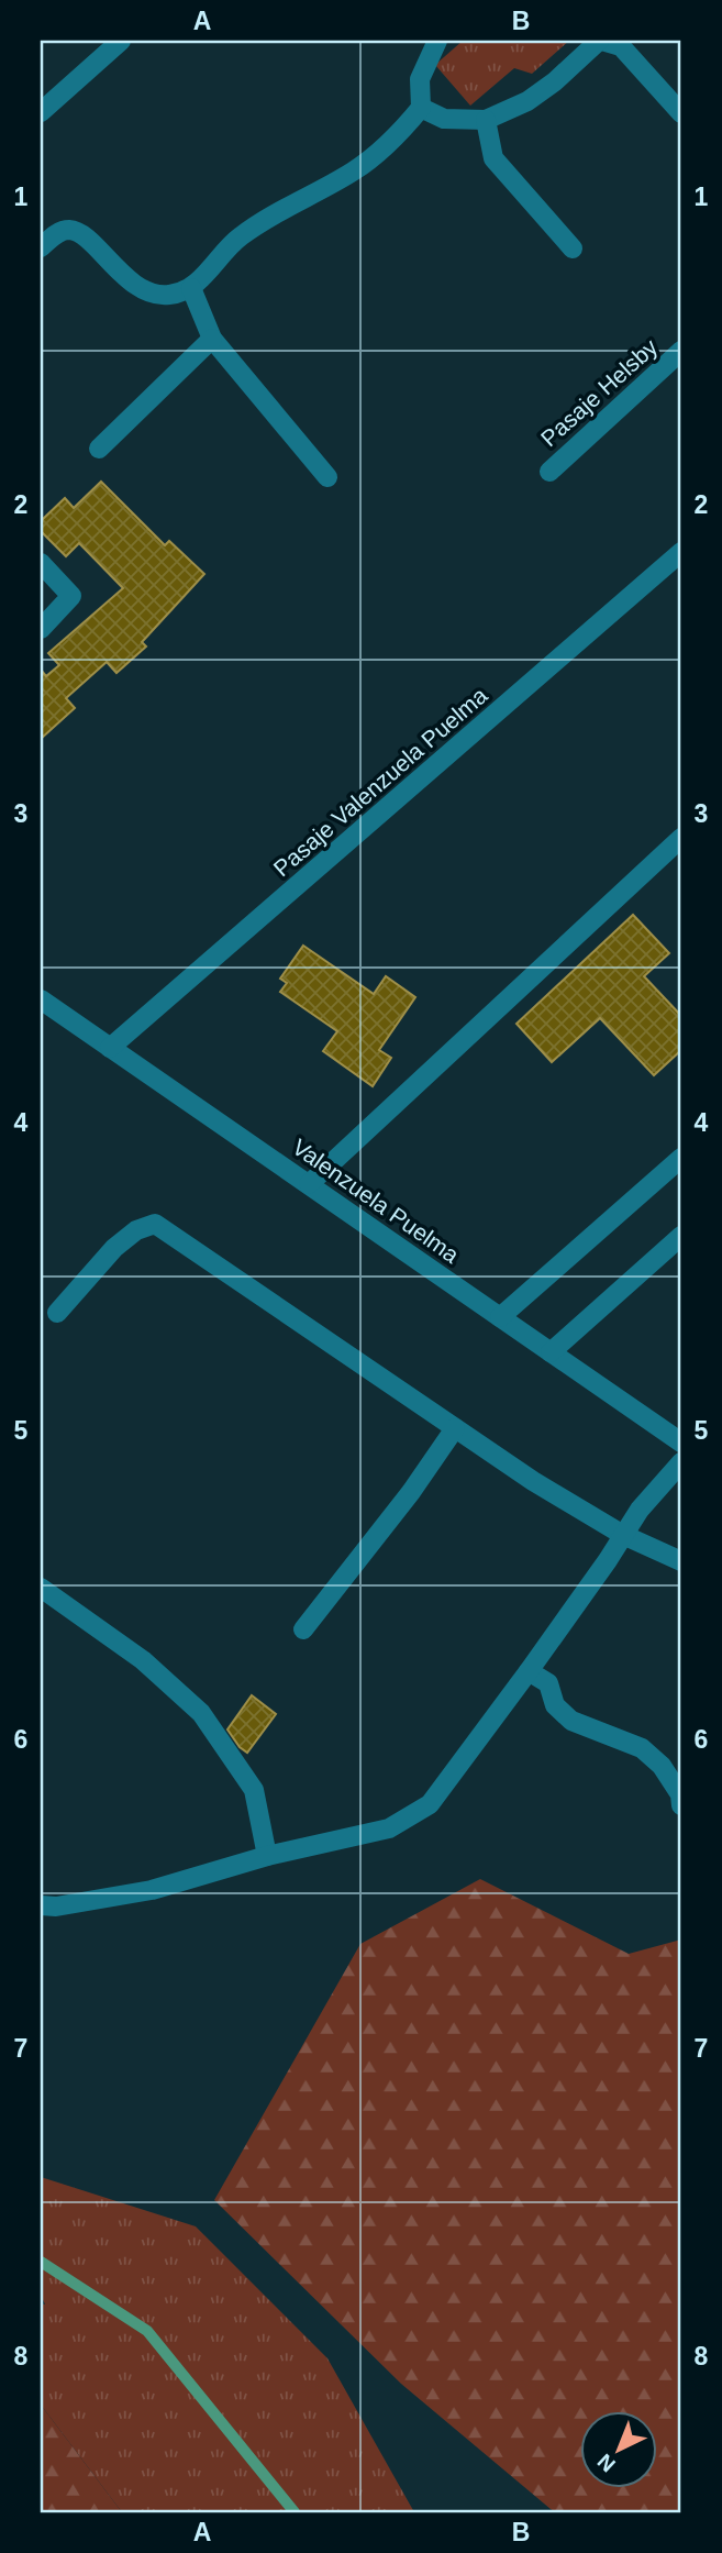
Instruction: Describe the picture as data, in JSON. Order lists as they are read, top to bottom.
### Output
{
  "streets": {
    "street": ["Pasaje Helsby", "Pasaje Valenzuela Puelma", "Valenzuela Puelma"]
  },
  "crossings": [
    ["Pasaje Valenzuela Puelma", "Valenzuela Puelma"]
  ],
  "north": "bottom left",
  "grid": {
    "columns": ["A", "B"],
    "rows": [
      "1",
      "2",
      "3",
      "4",
      "5",
      "6",
      "7",
      "8"
    ]
  }
}
